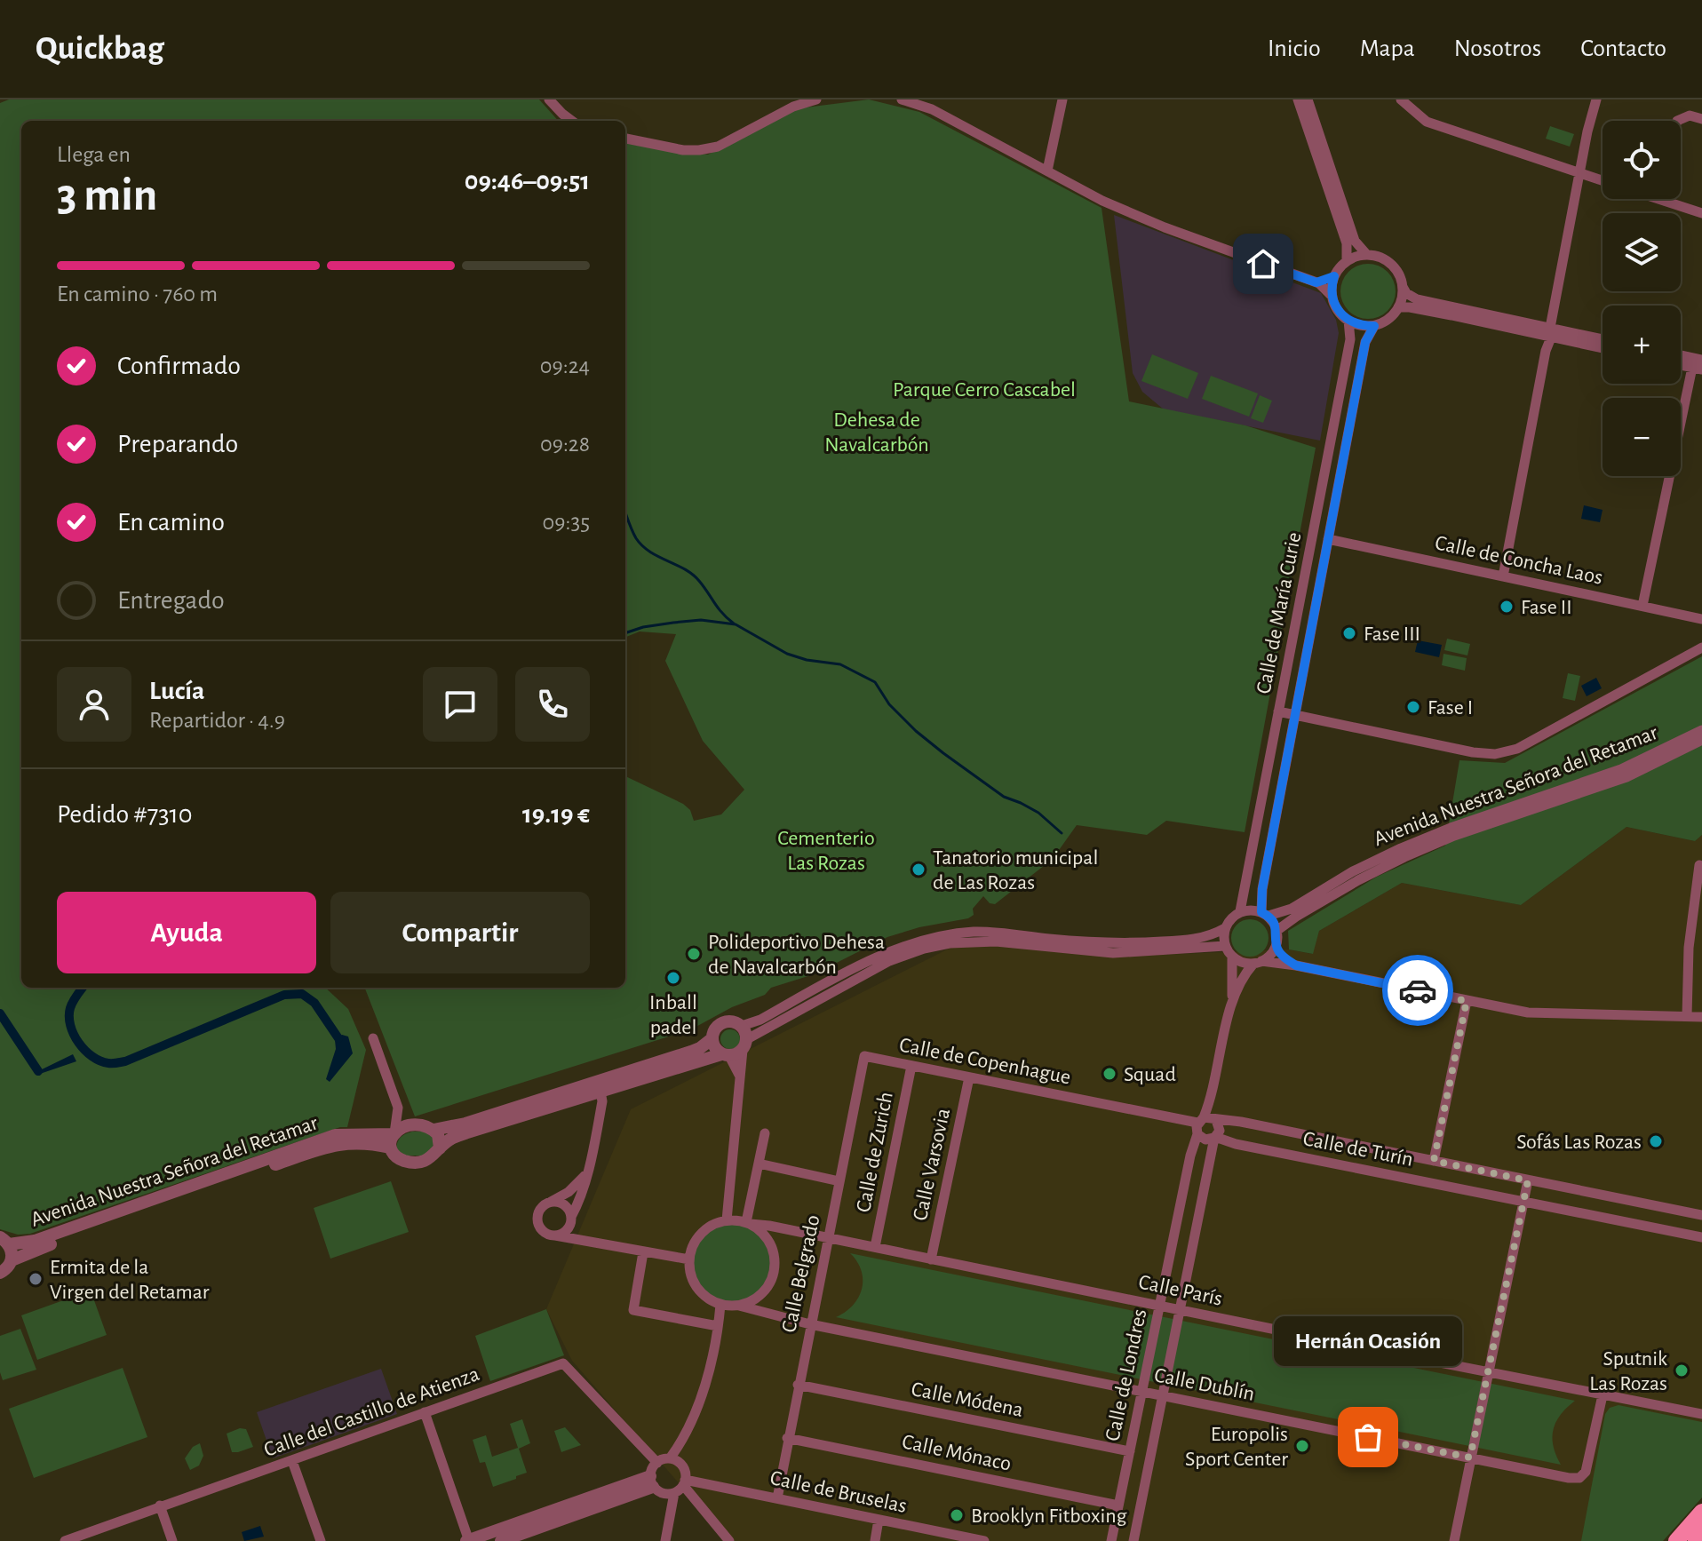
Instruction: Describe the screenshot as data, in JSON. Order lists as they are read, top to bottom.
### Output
{
  "streets": {
    "street": [
      "Calle de Concha Laos",
      "Calle de María Curie",
      "Avenida Nuestra Señora del Retamar",
      "Calle de Copenhague",
      "Calle de Turín",
      "Calle de Zurich",
      "Calle Varsovia",
      "Calle Belgrado",
      "Calle París",
      "Calle de Londres",
      "Calle Dublín",
      "Calle Módena",
      "Calle del Castillo de Atienza",
      "Calle Mónaco",
      "Calle de Bruselas"
    ]
  },
  "crossings": [
    ["Calle de Concha Laos", "Calle de María Curie"],
    ["Calle de María Curie", "Avenida Nuestra Señora del Retamar"],
    ["Calle de Copenhague", "Calle de Turín"],
    ["Calle de Copenhague", "Calle de Zurich"],
    ["Calle de Copenhague", "Calle Varsovia"],
    ["Calle de Copenhague", "Calle Belgrado"],
    ["Calle de Copenhague", "Calle de Londres"],
    ["Calle de Turín", "Calle de Londres"],
    ["Calle de Zurich", "Calle París"],
    ["Calle Varsovia", "Calle París"],
    ["Calle Belgrado", "Calle París"],
    ["Calle Belgrado", "Calle Dublín"],
    ["Calle Belgrado", "Calle Módena"],
    ["Calle Belgrado", "Calle Mónaco"],
    ["Calle Belgrado", "Calle de Bruselas"],
    ["Calle París", "Calle de Londres"],
    ["Calle París", "Calle Dublín"],
    ["Calle de Londres", "Calle Dublín"],
    ["Calle de Londres", "Calle Módena"],
    ["Calle de Londres", "Calle Mónaco"],
    ["Calle del Castillo de Atienza", "Calle de Bruselas"]
  ],
  "parks": ["Parque Cerro Cascabel", "Dehesa de Navalcarbón", "Cementerio Las Rozas"],
  "places": [
    "Fase II",
    "Fase III",
    "Fase I",
    "Tanatorio municipal de Las Rozas",
    "Polideportivo Dehesa de Navalcarbón",
    "Inball padel",
    "Squad",
    "Sofás Las Rozas",
    "Ermita de la Virgen del Retamar",
    "Sputnik Las Rozas",
    "Hernán Ocasión",
    "Europolis Sport Center",
    "Brooklyn Fitboxing"
  ],
  "page": {
    "header": "Quickbag",
    "nav": [
      "Inicio",
      "Mapa",
      "Nosotros",
      "Contacto"
    ],
    "map_buttons": ["+", "−"],
    "heading": ["3 min", "Llega en", "09:46–09:51"],
    "panel": [
      "Lucía",
      "Repartidor · 4.9",
      "Pedido #7310",
      "19.19 €"
    ],
    "bar": "En camino · 760 m",
    "list": [
      ["Confirmado", "09:24"],
      ["Preparando", "09:28"],
      ["En camino", "09:35"],
      "Entregado"
    ],
    "buttons": ["Ayuda", "Compartir"],
    "bubble": "Hernán Ocasión"
  }
}
